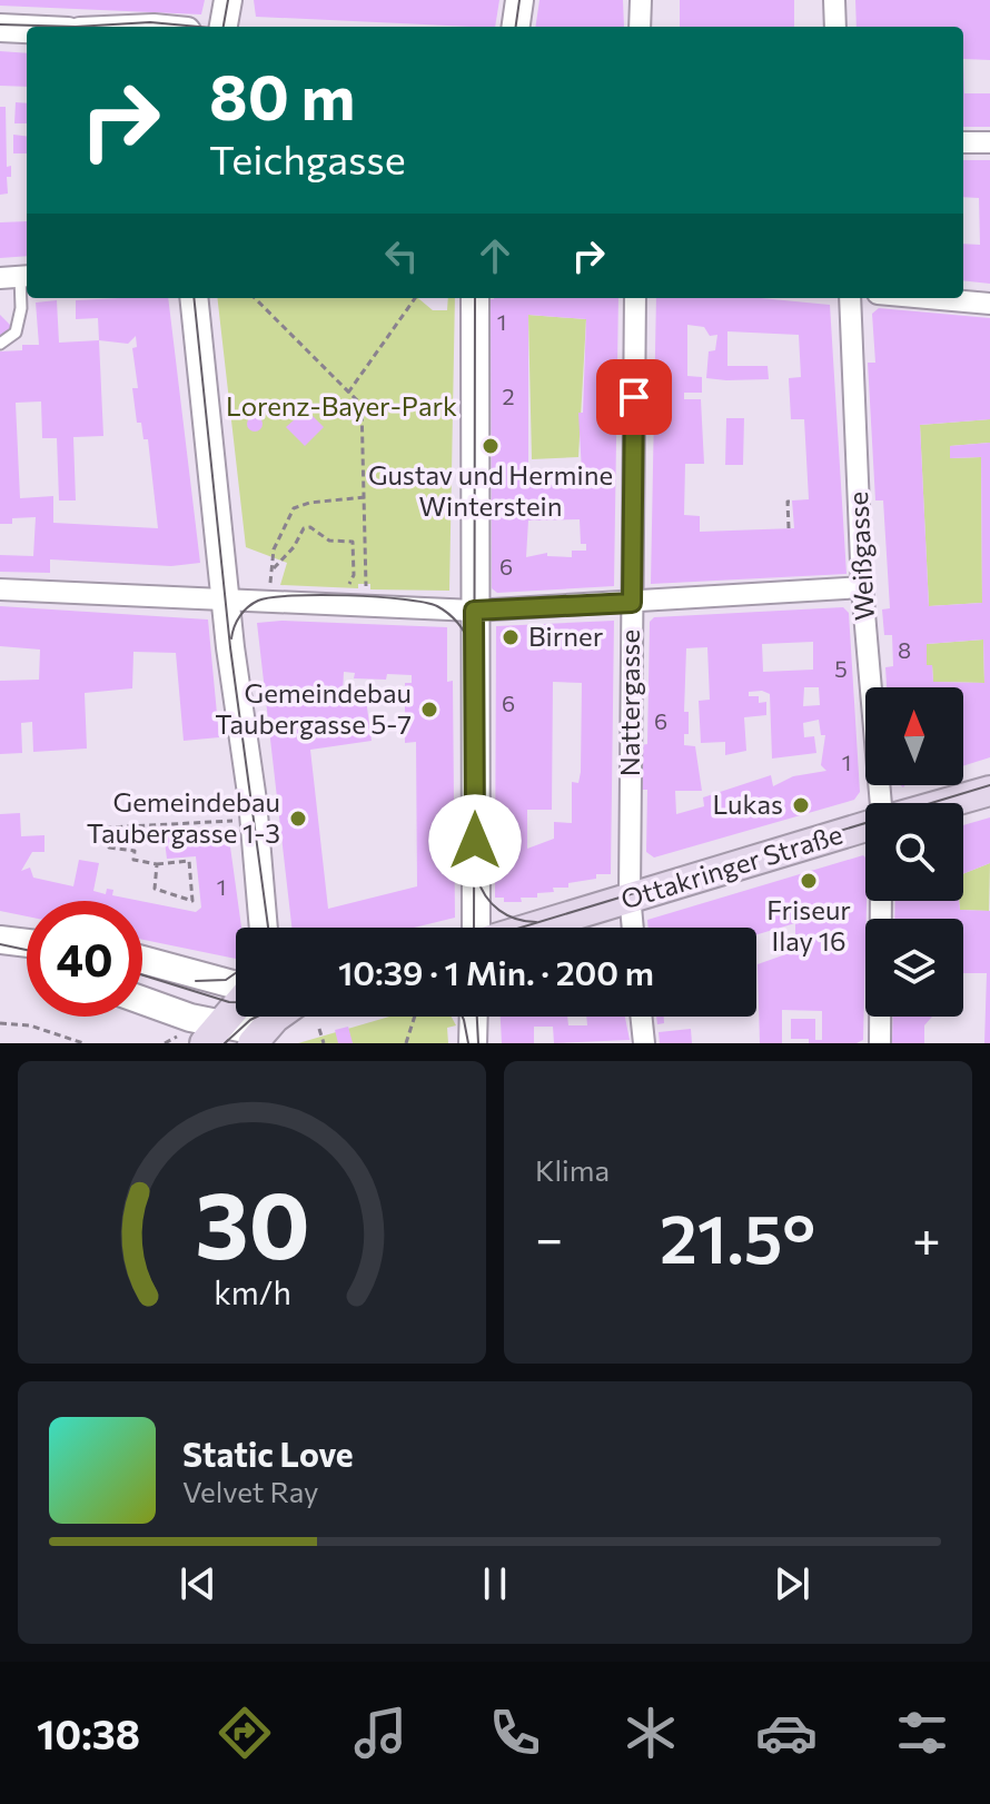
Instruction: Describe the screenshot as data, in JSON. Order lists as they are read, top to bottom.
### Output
{
  "streets": {
    "main road": ["Ottakringer Straße"],
    "street": ["Weißgasse", "Nattergasse"]
  },
  "crossings": [
    ["Nattergasse", "Ottakringer Straße"]
  ],
  "parks": ["Lorenz-Bayer-Park"],
  "places": [
    "Gustav und Hermine Winterstein",
    "Birner",
    "Gemeindebau Taubergasse 5-7",
    "Lukas",
    "Gemeindebau Taubergasse 1-3",
    "Friseur Ilay 16"
  ],
  "house_numbers": [
    "1",
    "2",
    "6",
    "8",
    "5",
    "6",
    "6",
    "1",
    "1"
  ],
  "north": "top",
  "page": {
    "turn": ["80 m", "Teichgasse"],
    "limit": "40",
    "trip": "10:39 · 1 Min. · 200 m",
    "tile": "Klima",
    "heat": ["−", "21.5°", "+"],
    "song": ["Static Love", "Velvet Ray"],
    "tabs": "10:38",
    "gauge": ["30", "km/h"]
  }
}
